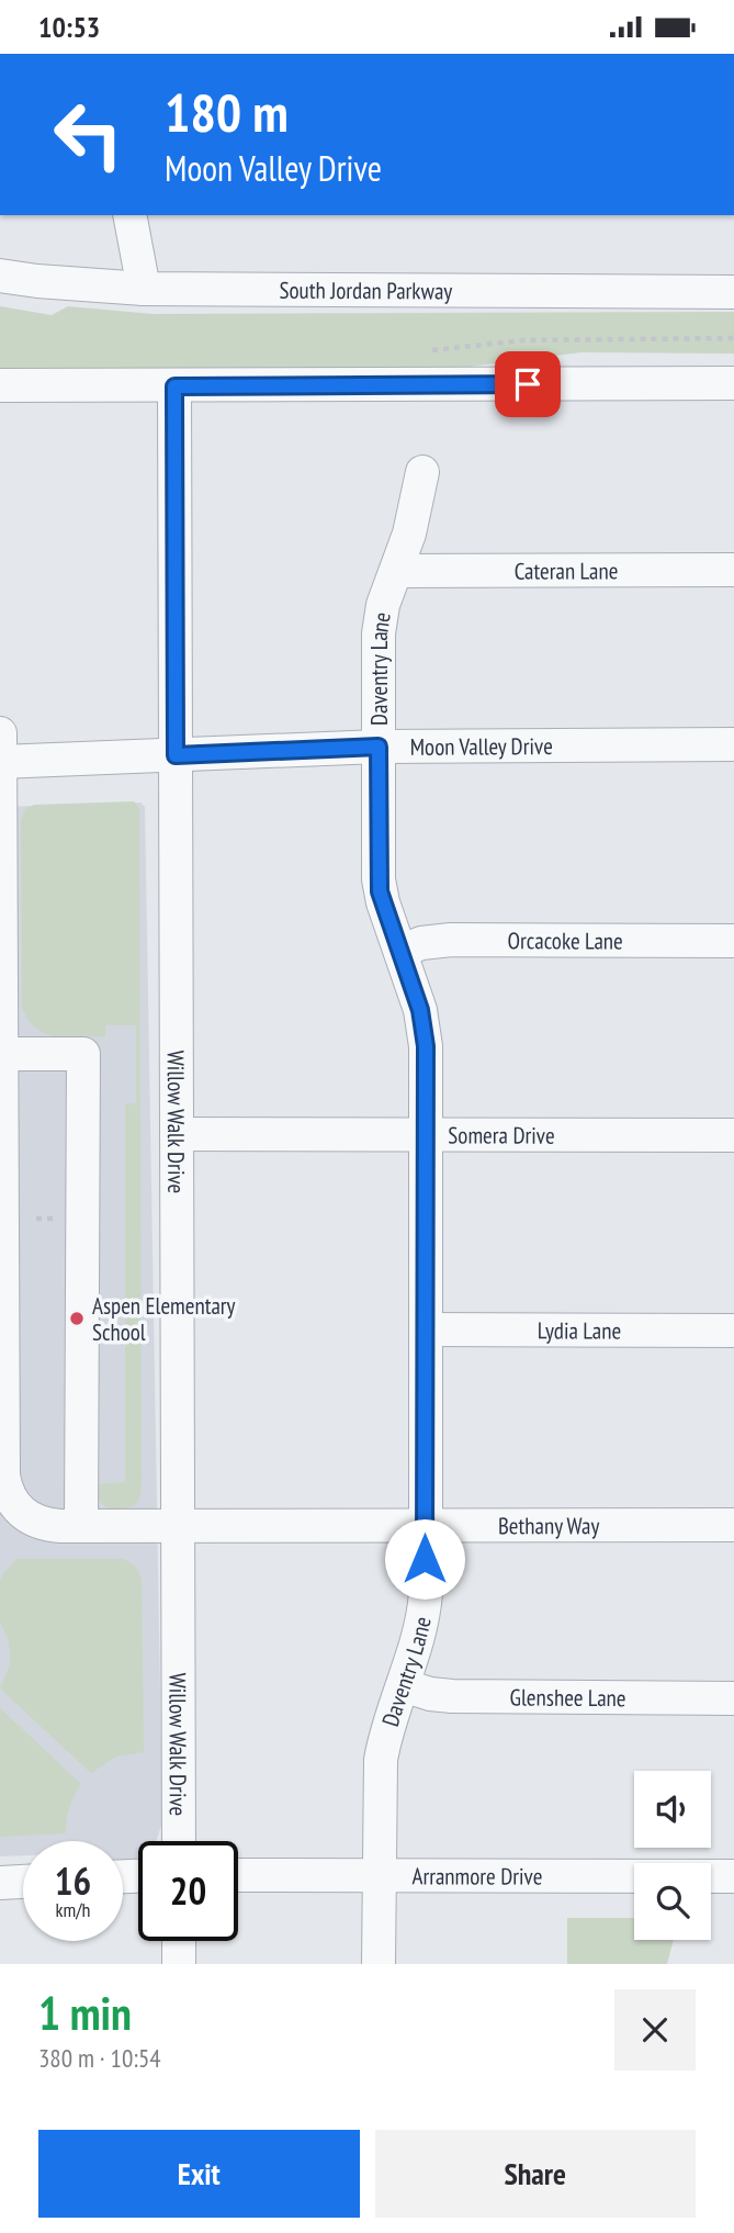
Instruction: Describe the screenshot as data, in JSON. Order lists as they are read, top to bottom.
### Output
{
  "streets": {
    "street": [
      "South Jordan Parkway",
      "Cateran Lane",
      "Daventry Lane",
      "Moon Valley Drive",
      "Orcacoke Lane",
      "Willow Walk Drive",
      "Somera Drive",
      "Lydia Lane",
      "Bethany Way",
      "Glenshee Lane",
      "Arranmore Drive"
    ]
  },
  "crossings": [
    ["Cateran Lane", "Daventry Lane"],
    ["Daventry Lane", "Moon Valley Drive"],
    ["Daventry Lane", "Orcacoke Lane"],
    ["Daventry Lane", "Somera Drive"],
    ["Daventry Lane", "Lydia Lane"],
    ["Daventry Lane", "Bethany Way"],
    ["Daventry Lane", "Glenshee Lane"],
    ["Daventry Lane", "Arranmore Drive"],
    ["Moon Valley Drive", "Willow Walk Drive"],
    ["Moon Valley Drive", "Bethany Way"],
    ["Willow Walk Drive", "Somera Drive"],
    ["Willow Walk Drive", "Bethany Way"]
  ],
  "places": ["Aspen Elementary School"],
  "page": {
    "status": "10:53",
    "turn": ["180 m", "Moon Valley Drive"],
    "speed": "16 km/h",
    "limit": "20",
    "heading": ["1 min", "380 m · 10:54"],
    "buttons": ["Exit", "Share"]
  }
}
